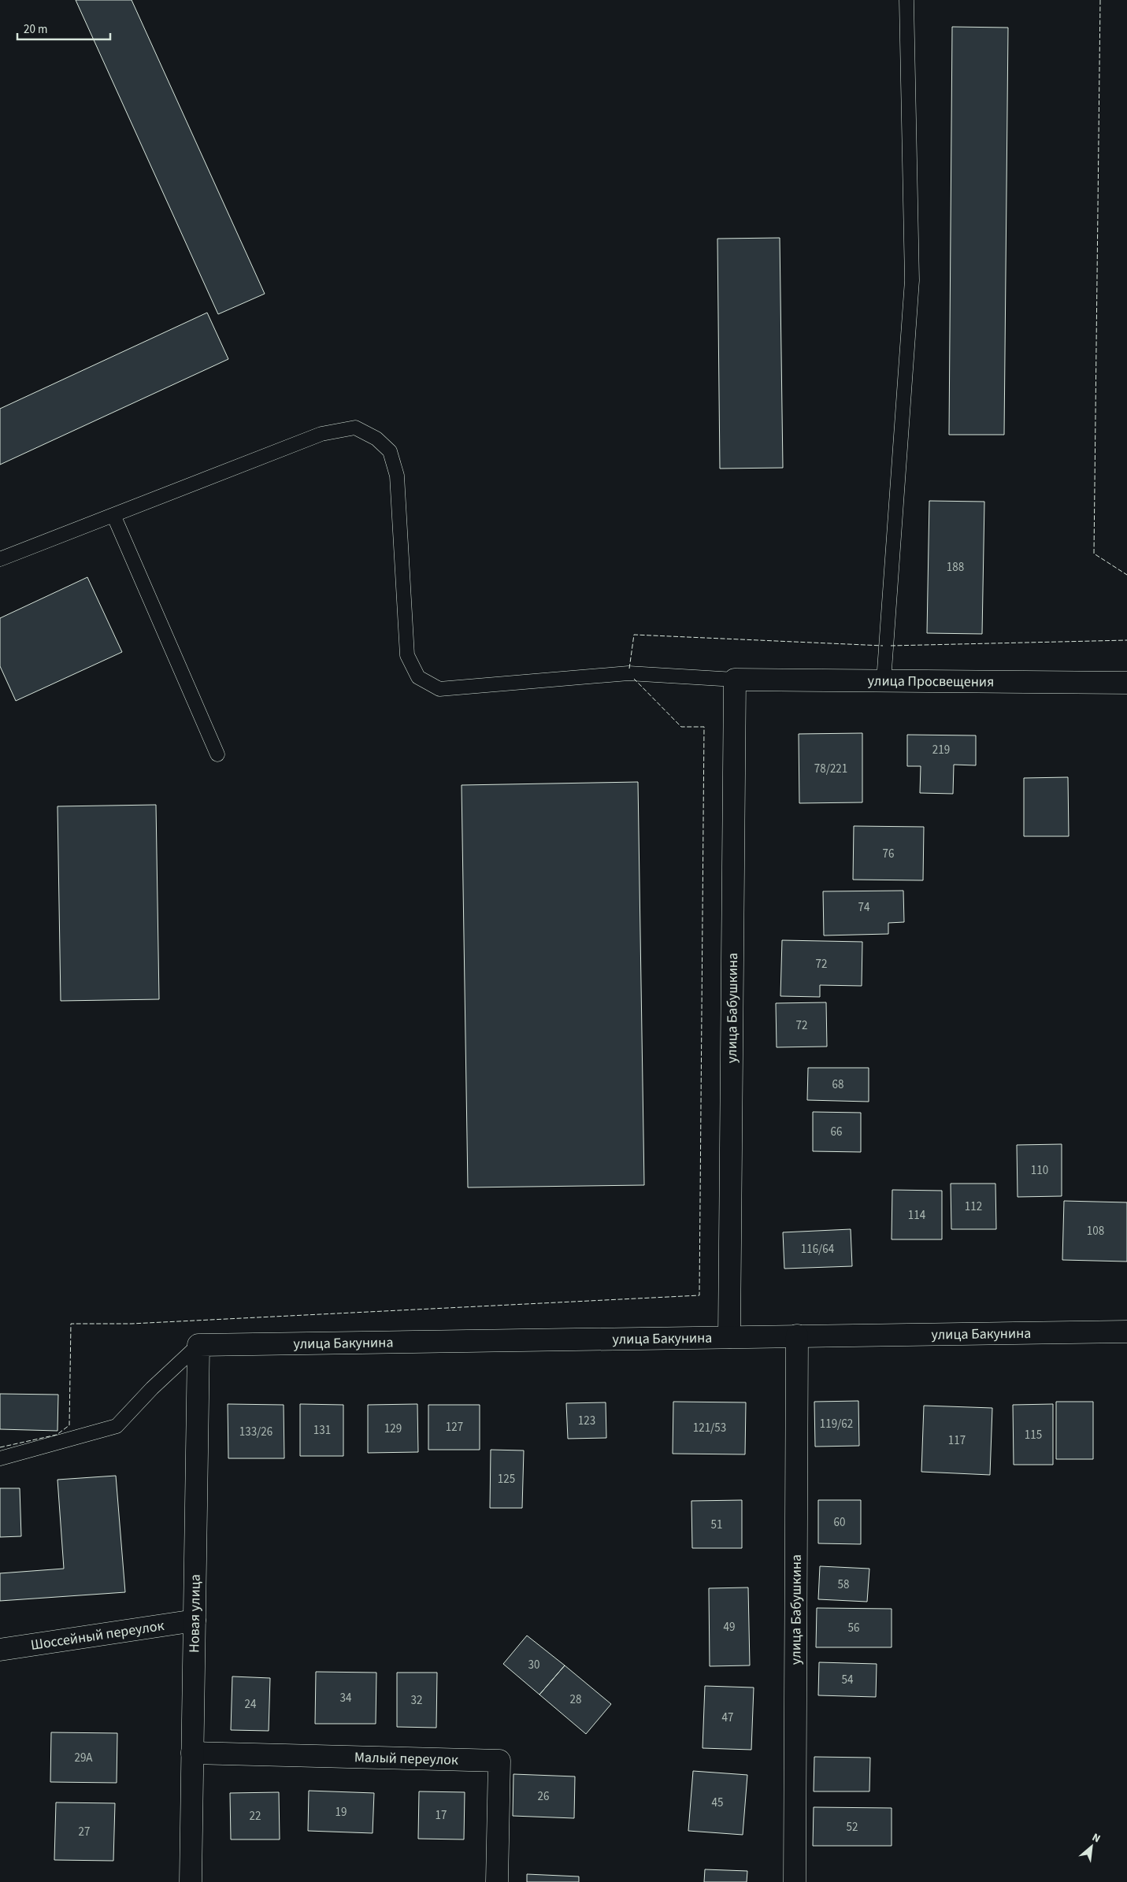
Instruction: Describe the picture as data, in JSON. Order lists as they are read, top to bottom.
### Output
{
  "streets": {
    "street": [
      "улица Просвещения",
      "улица Бабушкина",
      "улица Бакунина",
      "Новая улица",
      "Шоссейный переулок",
      "Малый переулок"
    ]
  },
  "crossings": [
    ["улица Просвещения", "улица Бабушкина"],
    ["улица Бабушкина", "улица Бакунина"],
    ["улица Бакунина", "Новая улица"],
    ["Новая улица", "Шоссейный переулок"],
    ["Новая улица", "Малый переулок"]
  ],
  "house_numbers": [
    "188",
    "219",
    "78/221",
    "76",
    "74",
    "72",
    "72",
    "68",
    "66",
    "110",
    "112",
    "114",
    "108",
    "116/64",
    "123",
    "119/62",
    "127",
    "121/53",
    "129",
    "131",
    "133/26",
    "115",
    "117",
    "125",
    "60",
    "51",
    "58",
    "49",
    "56",
    "30",
    "54",
    "34",
    "28",
    "32",
    "24",
    "47",
    "29А",
    "26",
    "45",
    "19",
    "17",
    "22",
    "52",
    "27"
  ],
  "scale_bar": "20 m",
  "north": "top right"
}
